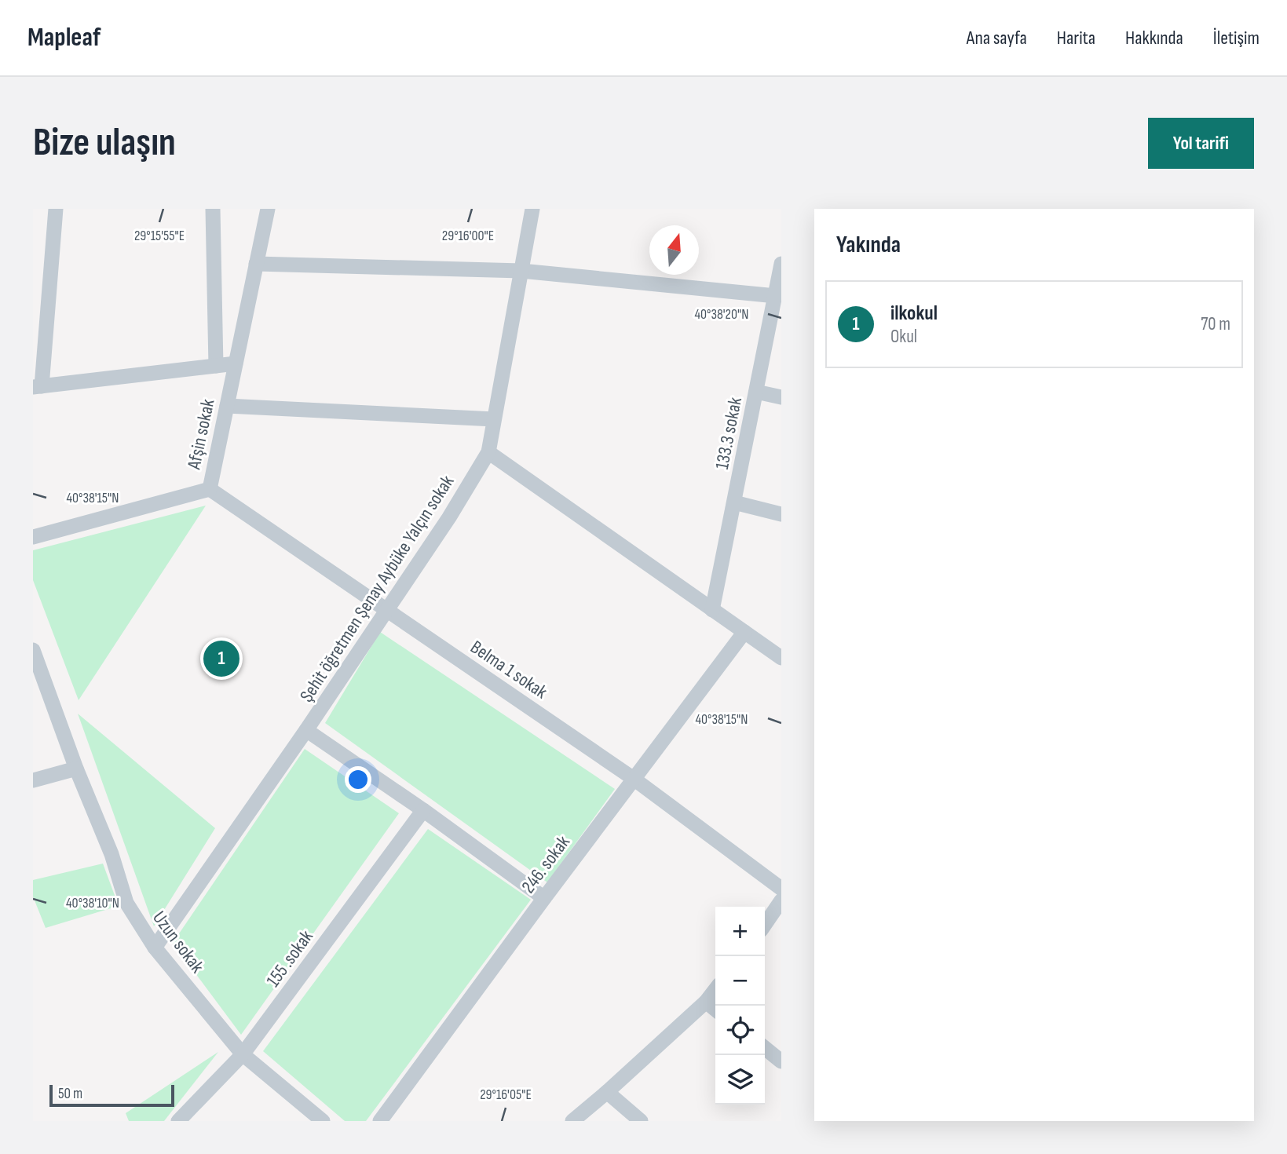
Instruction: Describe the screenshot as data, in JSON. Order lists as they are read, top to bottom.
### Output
{
  "streets": {
    "street": [
      "133.3 sokak",
      "Afşin sokak",
      "Şehit öğretmen Şenay Aybüke Yalçın sokak",
      "Belma 1 sokak",
      "246. sokak",
      "Uzun sokak",
      "155 .sokak"
    ]
  },
  "crossings": [
    ["Afşin sokak", "Belma 1 sokak"],
    ["Şehit öğretmen Şenay Aybüke Yalçın sokak", "Belma 1 sokak"],
    ["Şehit öğretmen Şenay Aybüke Yalçın sokak", "Uzun sokak"],
    ["Belma 1 sokak", "246. sokak"],
    ["Uzun sokak", "155 .sokak"]
  ],
  "scale_bar": "50 m",
  "north": "top",
  "page": {
    "header": "Mapleaf",
    "nav": [
      "Ana sayfa",
      "Harita",
      "Hakkında",
      "İletişim"
    ],
    "buttons": "Yol tarifi",
    "title": "Bize ulaşın",
    "heading": "Yakında",
    "list": [
      {
        "mark": "1",
        "name": "ilkokul",
        "note": "Okul",
        "value": "70 m"
      }
    ],
    "pins": "1",
    "map_buttons": ["+", "−"],
    "scale": "50 m"
  },
  "coordinates": [
    "29°15'55\"E",
    "29°16'00\"E",
    "40°38'20\"N",
    "40°38'15\"N",
    "40°38'10\"N",
    "29°16'05\"E"
  ]
}
